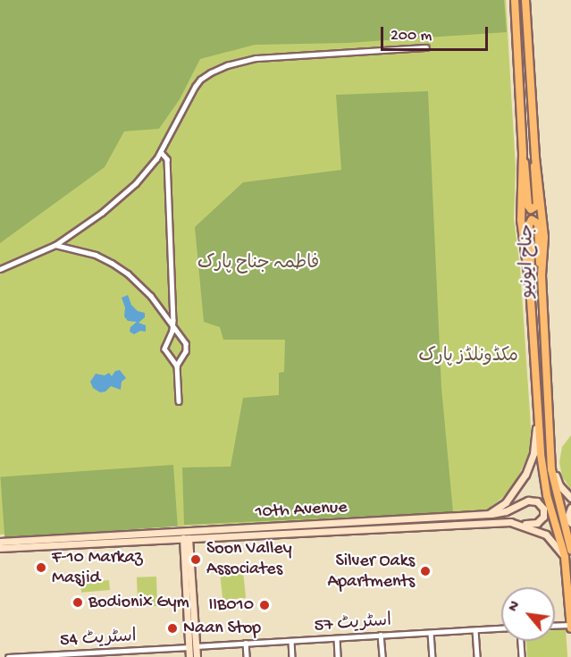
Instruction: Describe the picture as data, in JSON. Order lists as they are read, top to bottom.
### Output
{
  "streets": {
    "main road": ["جناح ایونیو", "10th Avenue"],
    "street": ["اسٹریٹ 57", "اسٹریٹ 54"]
  },
  "crossings": [
    ["جناح ایونیو", "10th Avenue"],
    ["اسٹریٹ 57", "اسٹریٹ 54"]
  ],
  "parks": ["فاطمہ جناح پارک", "مکڈونلڈز پارک"],
  "places": [
    "Soon Valley Associates",
    "F-10 Markaz Masjid",
    "Silver Oaks Apartments",
    "Bodionix Gym",
    "IIB010",
    "Naan Stop"
  ],
  "scale_bar": "200 m",
  "north": "top left"
}
